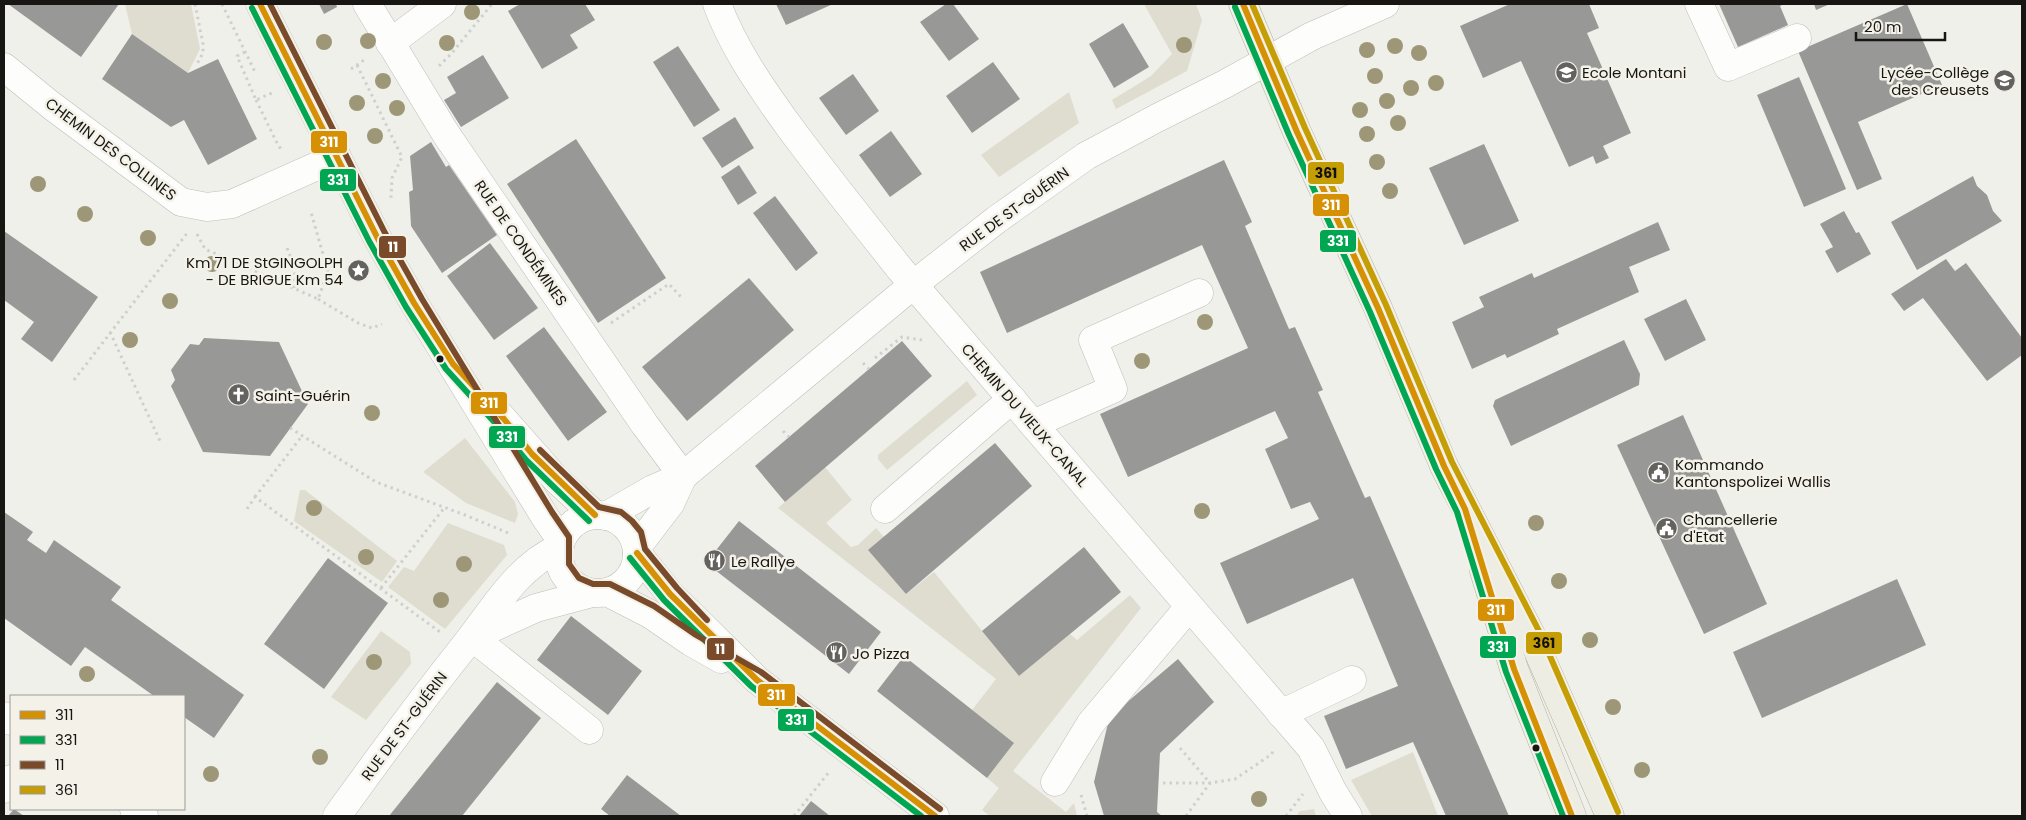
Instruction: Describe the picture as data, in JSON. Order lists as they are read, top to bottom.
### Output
{
  "streets": {
    "street": [
      "CHEMIN DES COLLINES",
      "RUE DE ST-GUÉRIN",
      "RUE DE CONDÉMINES",
      "CHEMIN DU VIEUX-CANAL"
    ]
  },
  "crossings": [
    ["RUE DE ST-GUÉRIN", "RUE DE CONDÉMINES"],
    ["RUE DE ST-GUÉRIN", "CHEMIN DU VIEUX-CANAL"]
  ],
  "places": {
    "school or university": ["Ecole Montani", "Lycée-Collège des Creusets"],
    "place": ["Km 71 DE StGINGOLPH - DE BRIGUE Km 54"],
    "church": ["Saint-Guérin"],
    "public building": ["Kommando Kantonspolizei Wallis", "Chancellerie d'Etat"],
    "restaurant": ["Le Rallye", "Jo Pizza"]
  },
  "lines": [
    "transit line 311",
    "transit line 11",
    "transit line 361",
    "transit line 331"
  ],
  "legend": [
    "311",
    "331",
    "11",
    "361"
  ],
  "scale_bar": "20 m"
}
